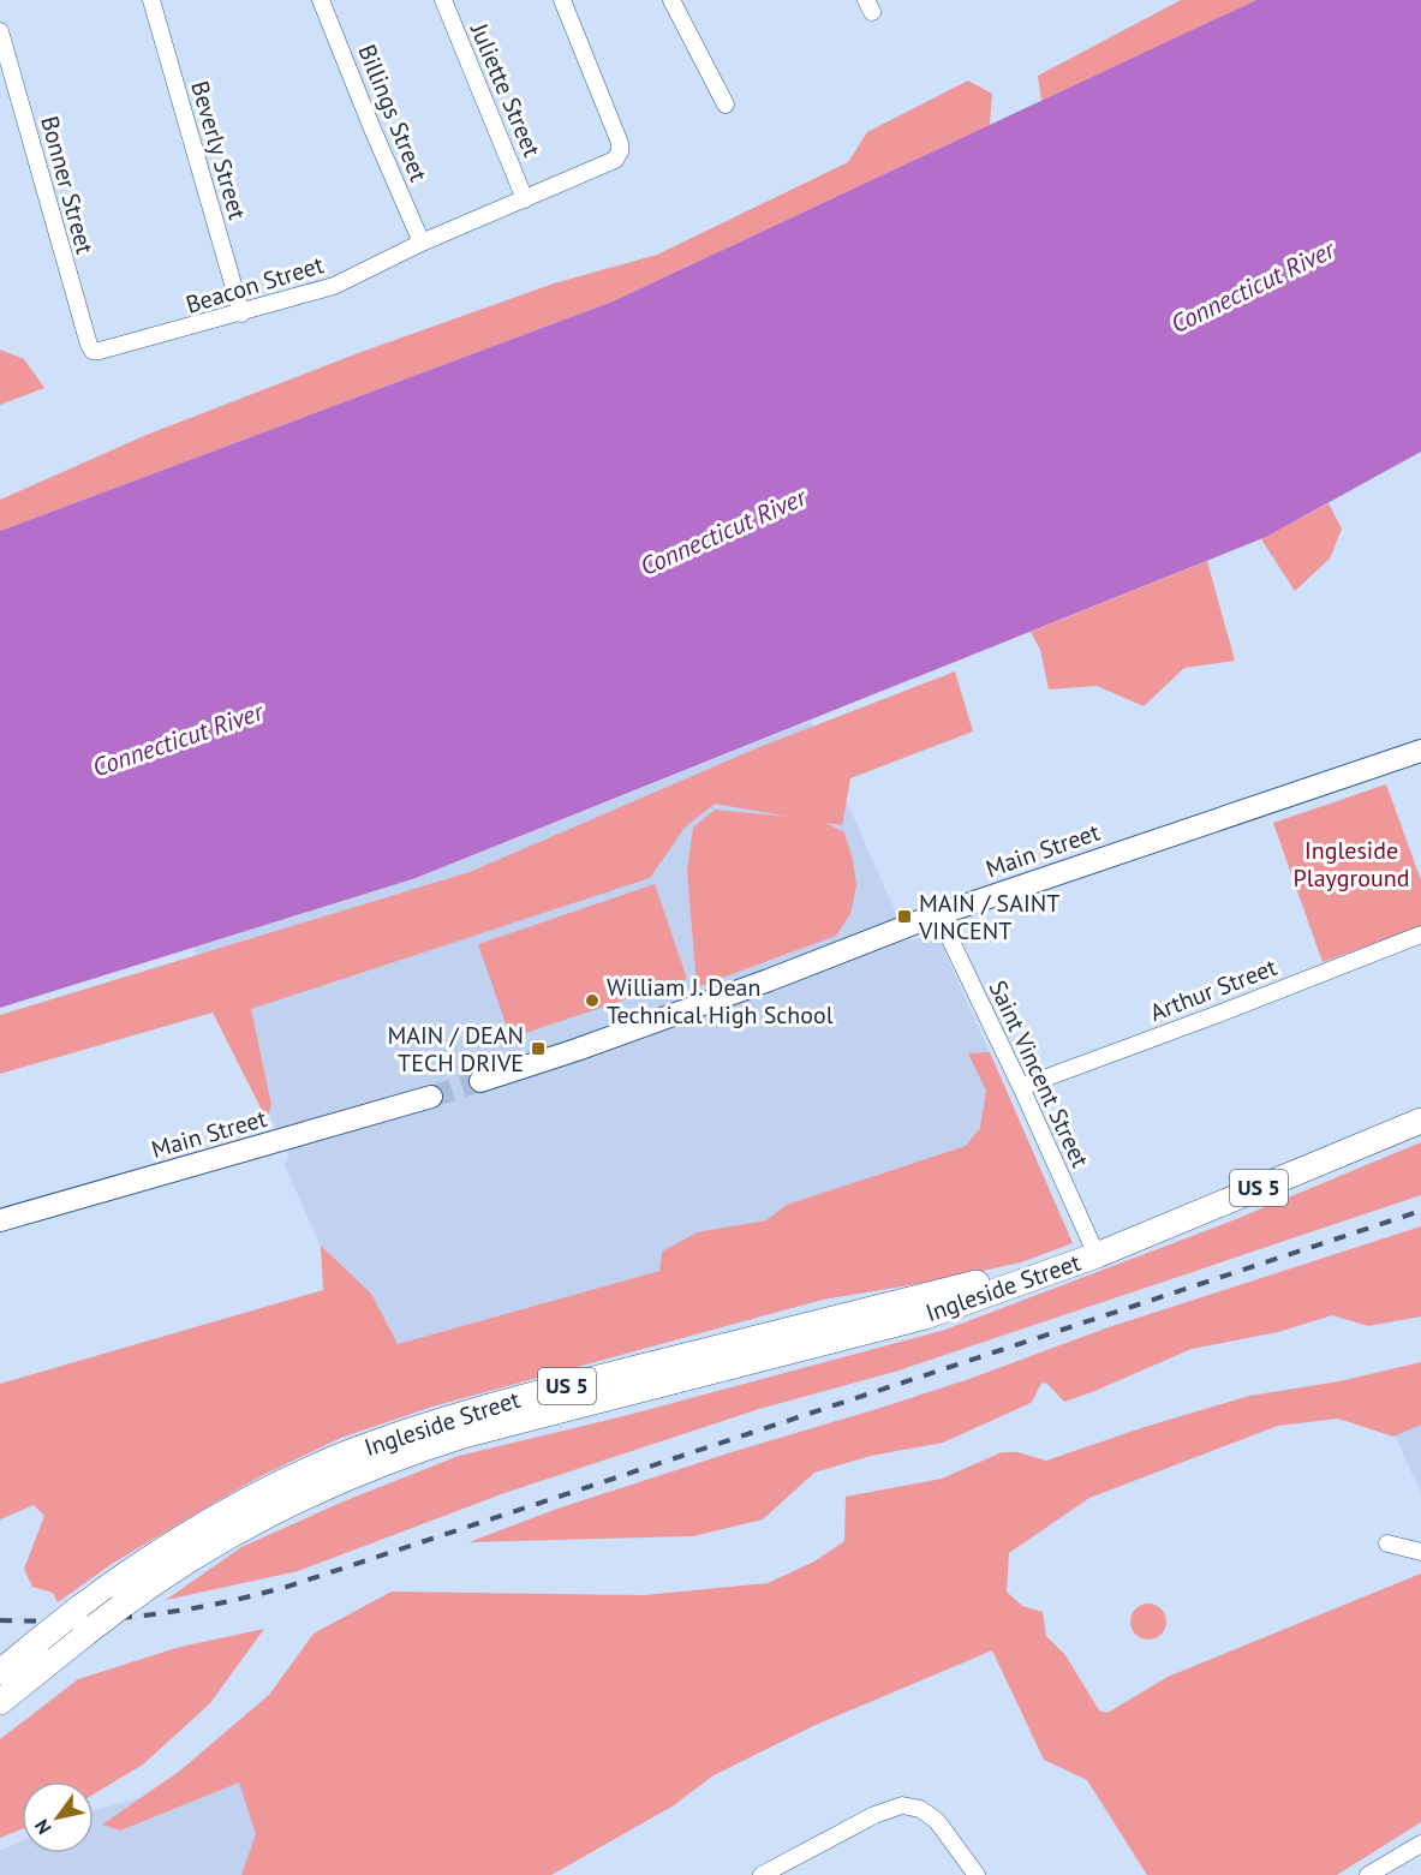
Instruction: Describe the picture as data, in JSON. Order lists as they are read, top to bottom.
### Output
{
  "streets": {
    "main road": ["Main Street", "US 5", "Ingleside Street"],
    "street": [
      "Juliette Street",
      "Billings Street",
      "Beverly Street",
      "Bonner Street",
      "Beacon Street",
      "Arthur Street",
      "Saint Vincent Street"
    ]
  },
  "crossings": [
    ["Juliette Street", "Beacon Street"],
    ["Billings Street", "Beacon Street"],
    ["Beverly Street", "Beacon Street"],
    ["Bonner Street", "Beacon Street"],
    ["Main Street", "Saint Vincent Street"],
    ["Arthur Street", "Saint Vincent Street"],
    ["Saint Vincent Street", "Ingleside Street"],
    ["US 5", "Ingleside Street"]
  ],
  "water": ["Connecticut River"],
  "parks": ["Ingleside Playground"],
  "places": {
    "transit": ["MAIN / SAINT VINCENT", "MAIN / DEAN TECH DRIVE"],
    "other": ["William J. Dean Technical High School"]
  },
  "north": "bottom left"
}
